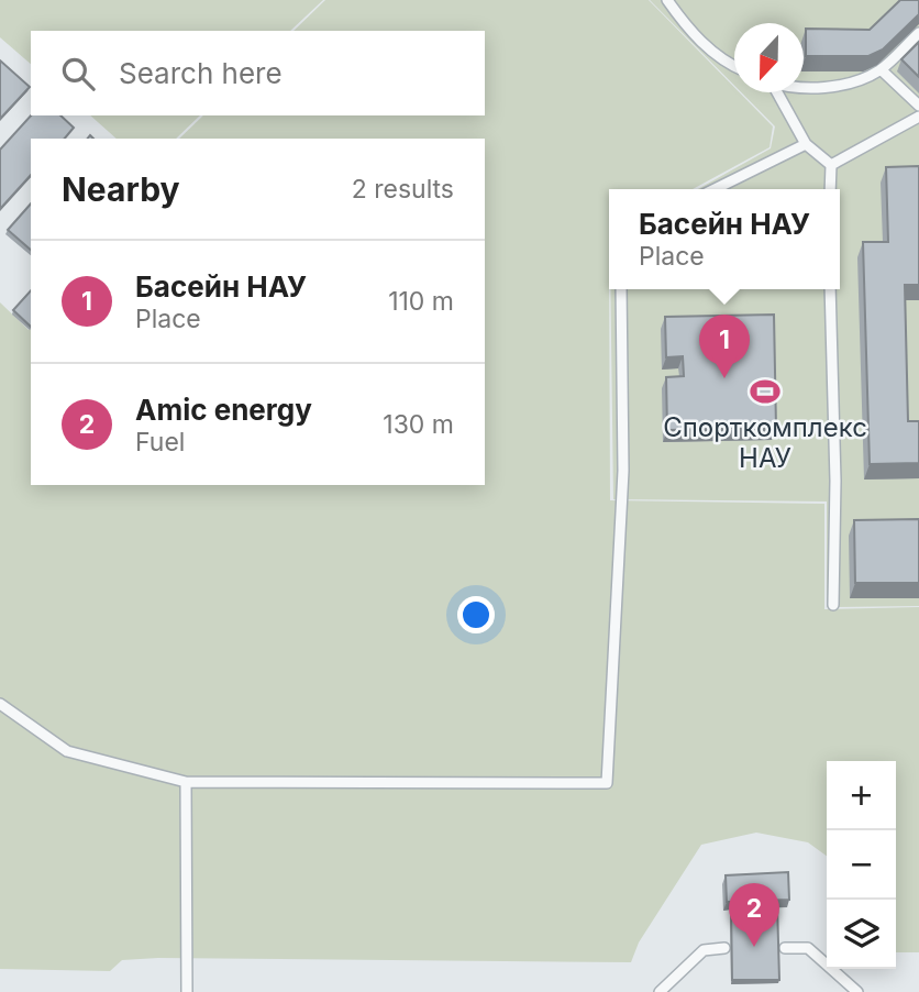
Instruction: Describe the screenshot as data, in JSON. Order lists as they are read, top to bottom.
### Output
{
  "places": {
    "sports": ["Спорткомплекс НАУ"]
  },
  "north": "bottom",
  "page": {
    "search": "Search here",
    "heading": ["Nearby", "2 results"],
    "popup": ["Басейн НАУ", "Place"],
    "list": [
      {
        "mark": "1",
        "name": "Басейн НАУ",
        "note": "Place",
        "value": "110 m"
      },
      {
        "mark": "2",
        "name": "Amic energy",
        "note": "Fuel",
        "value": "130 m"
      }
    ],
    "pins": ["1", "2"],
    "map_buttons": ["+", "−"]
  }
}
